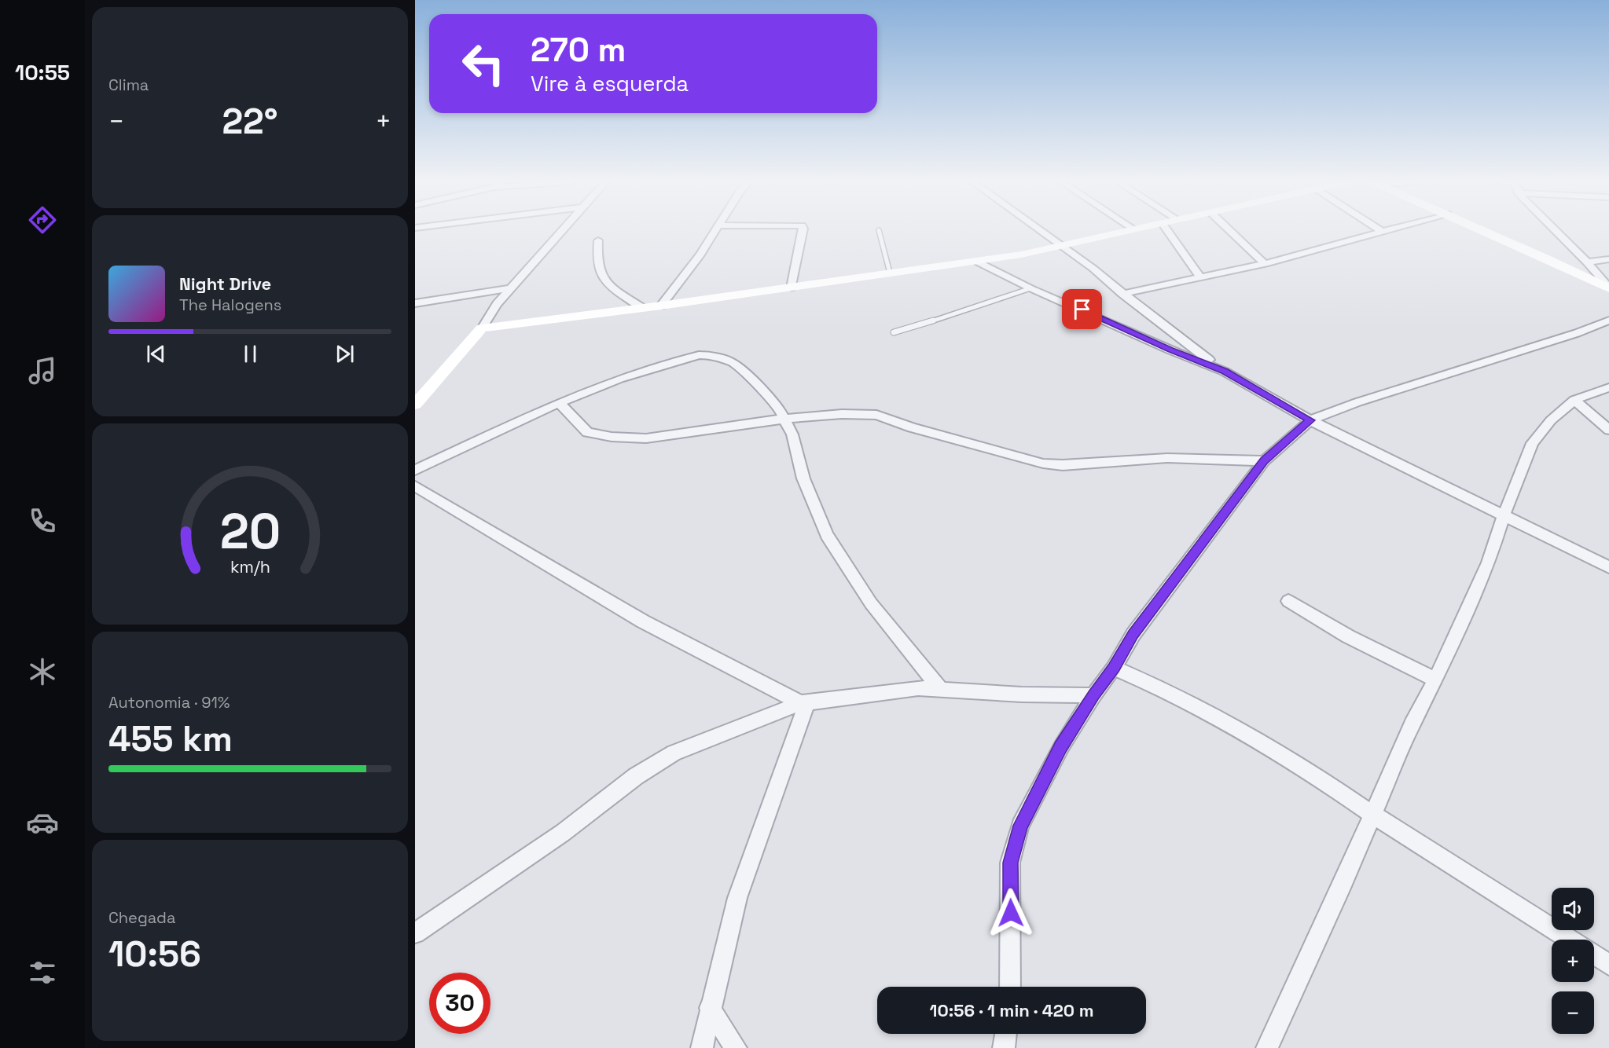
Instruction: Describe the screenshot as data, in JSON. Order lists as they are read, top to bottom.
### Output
{
  "page": {
    "tabs": "10:55",
    "tile": [
      "Clima",
      ["Autonomia · 91%", "455 km"],
      ["Chegada", "10:56"]
    ],
    "turn": ["270 m", "Vire à esquerda"],
    "heat": ["−", "22°", "+"],
    "song": ["Night Drive", "The Halogens"],
    "map_buttons": ["+", "−"],
    "limit": "30",
    "trip": "10:56 · 1 min · 420 m",
    "gauge": ["20", "km/h"]
  }
}
